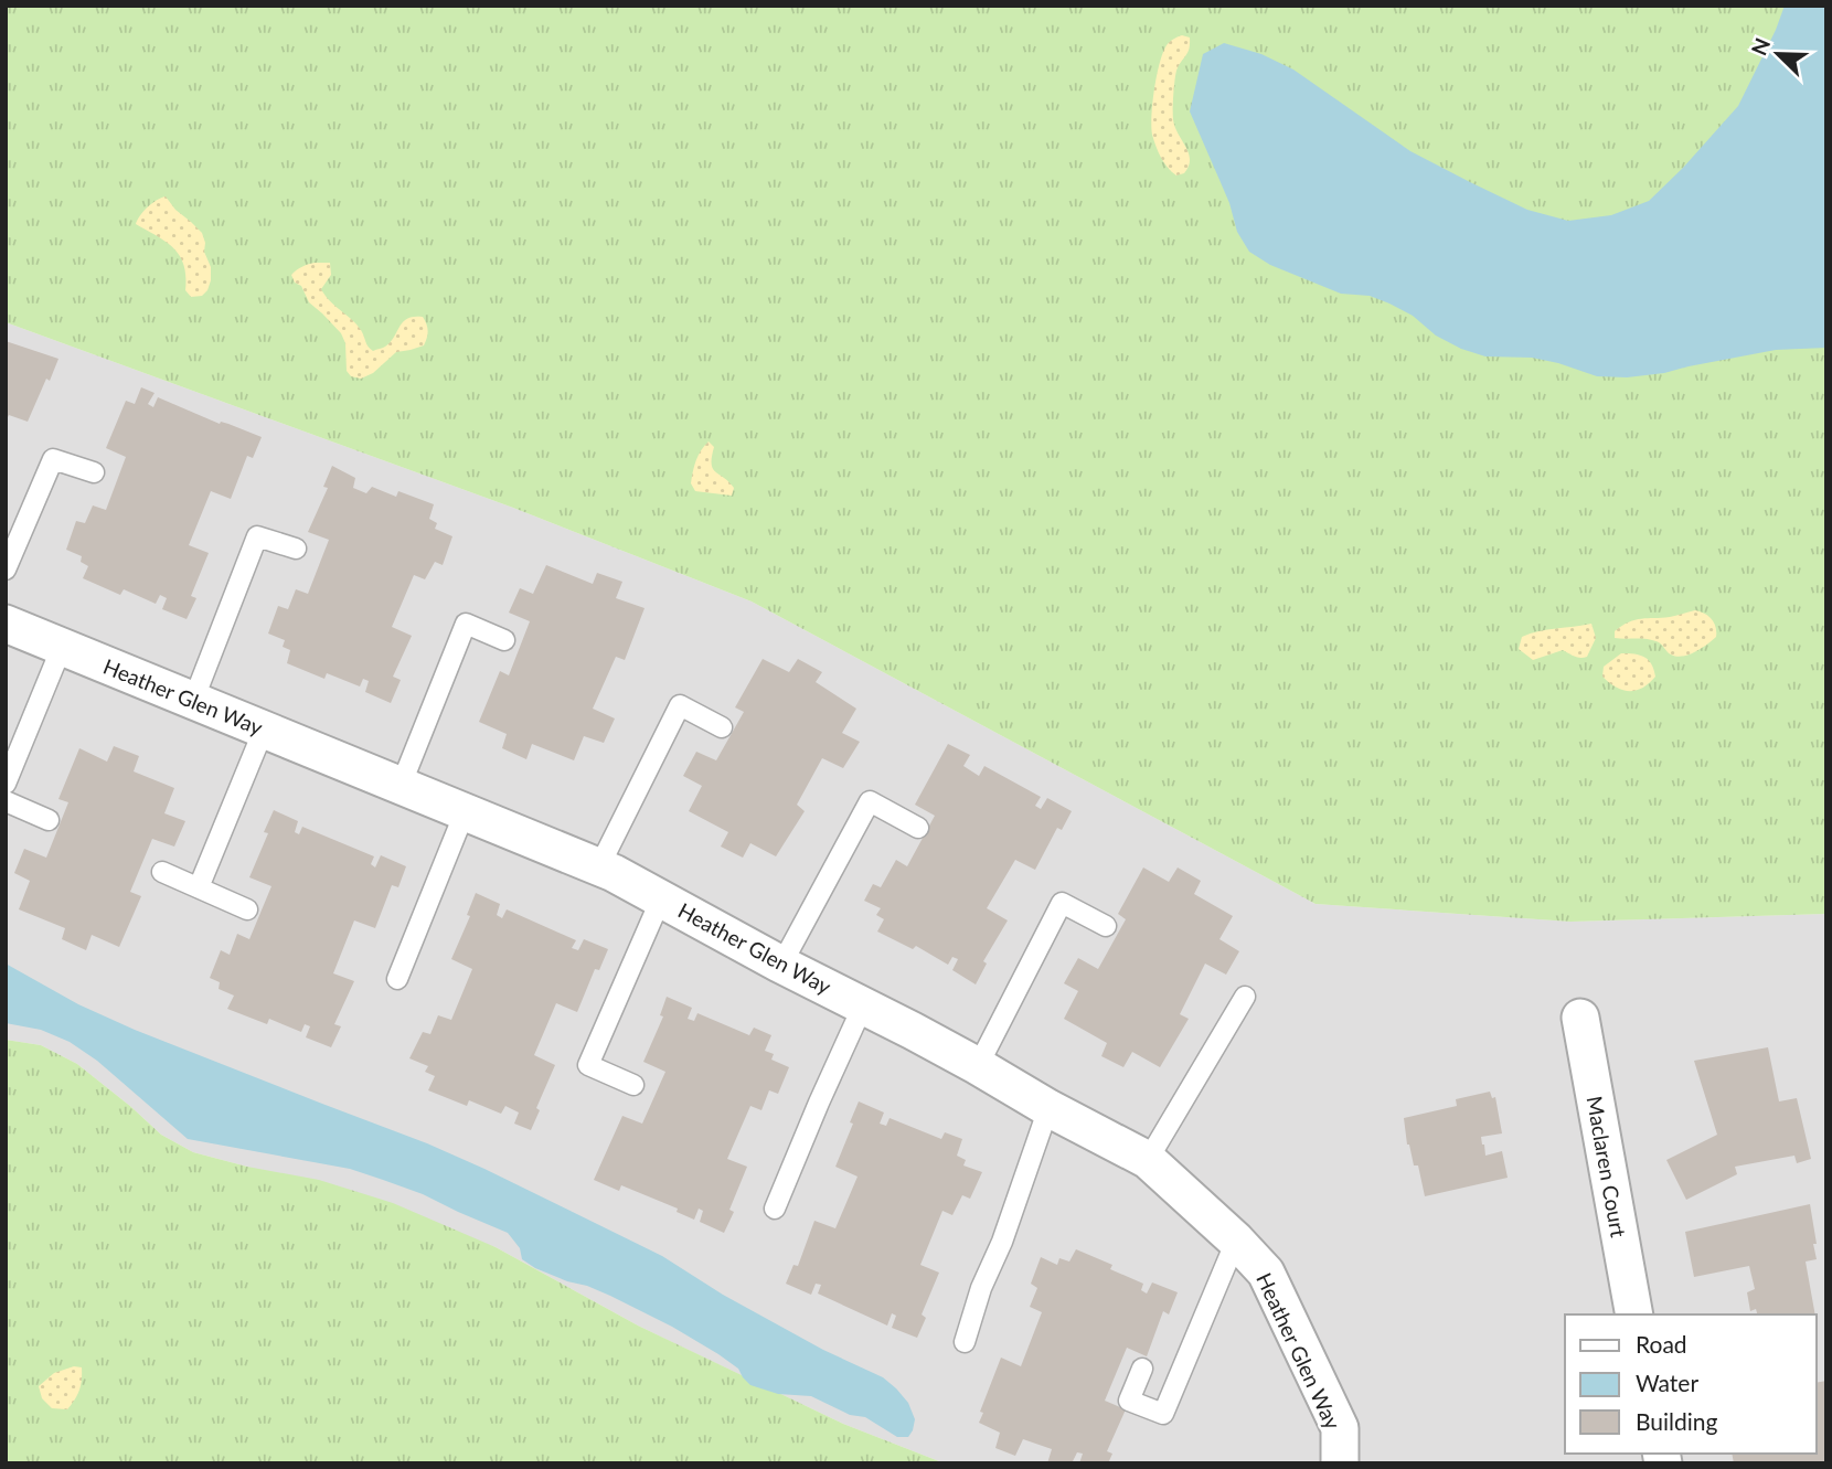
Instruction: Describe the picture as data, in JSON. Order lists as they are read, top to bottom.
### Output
{
  "streets": {
    "street": ["Heather Glen Way", "Maclaren Court"]
  },
  "legend": ["Road", "Water", "Building"],
  "north": "top left"
}
